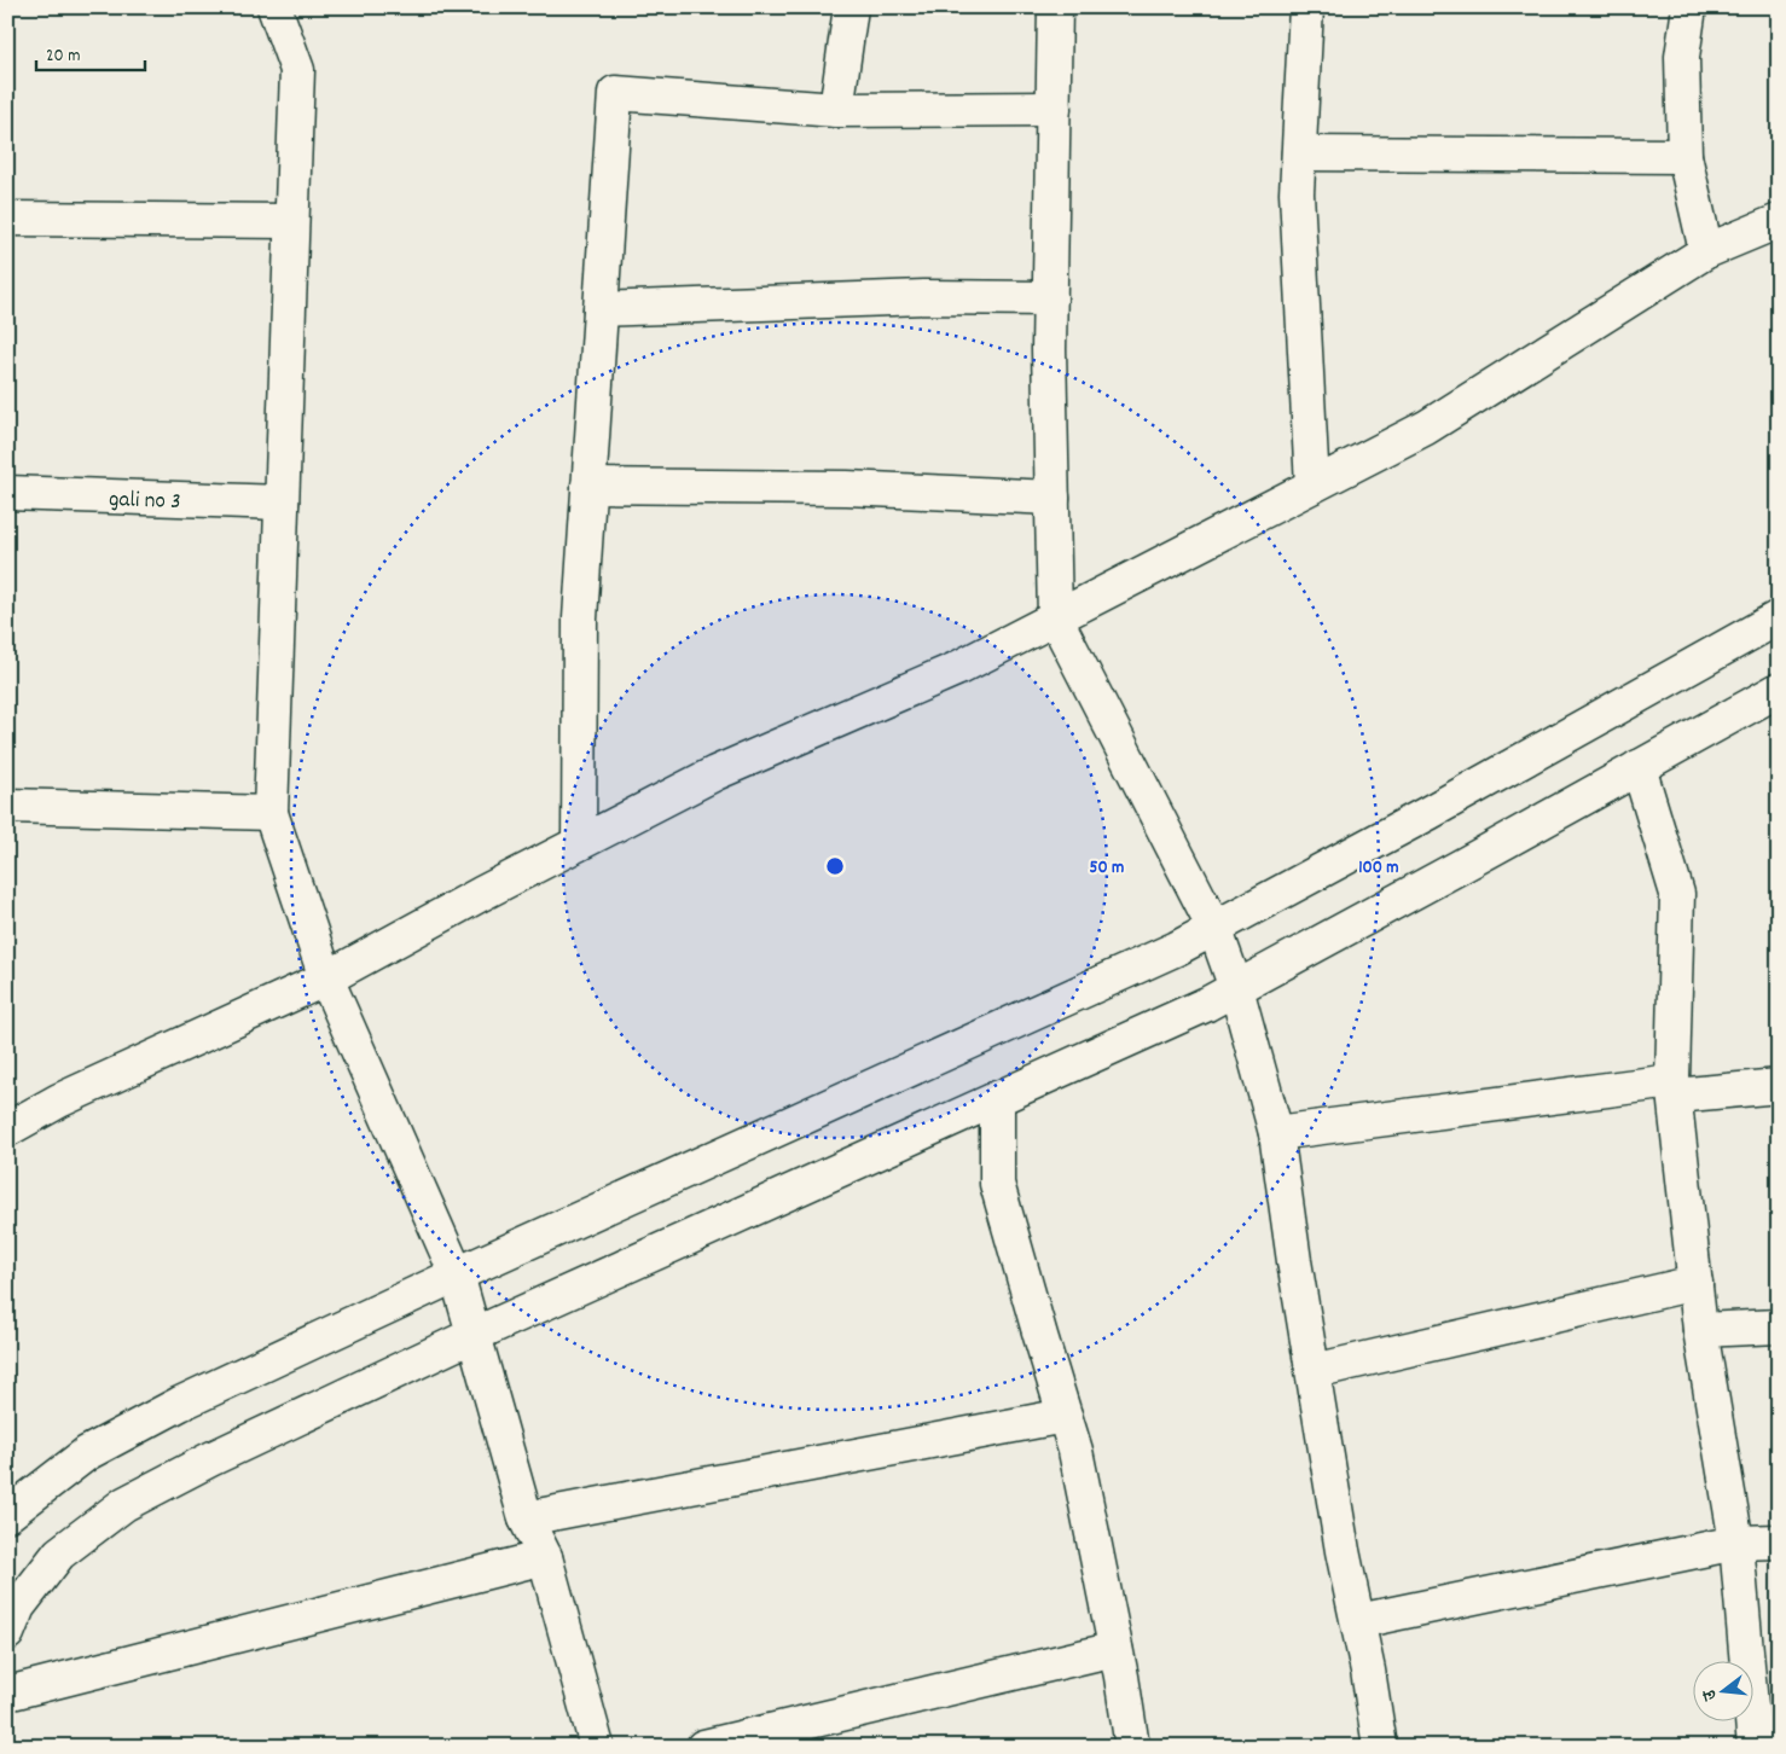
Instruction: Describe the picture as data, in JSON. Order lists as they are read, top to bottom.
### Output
{
  "streets": {
    "street": ["gali no 3"]
  },
  "scale_bar": "20 m",
  "north": "left",
  "rings": ["50 m", "100 m"]
}
